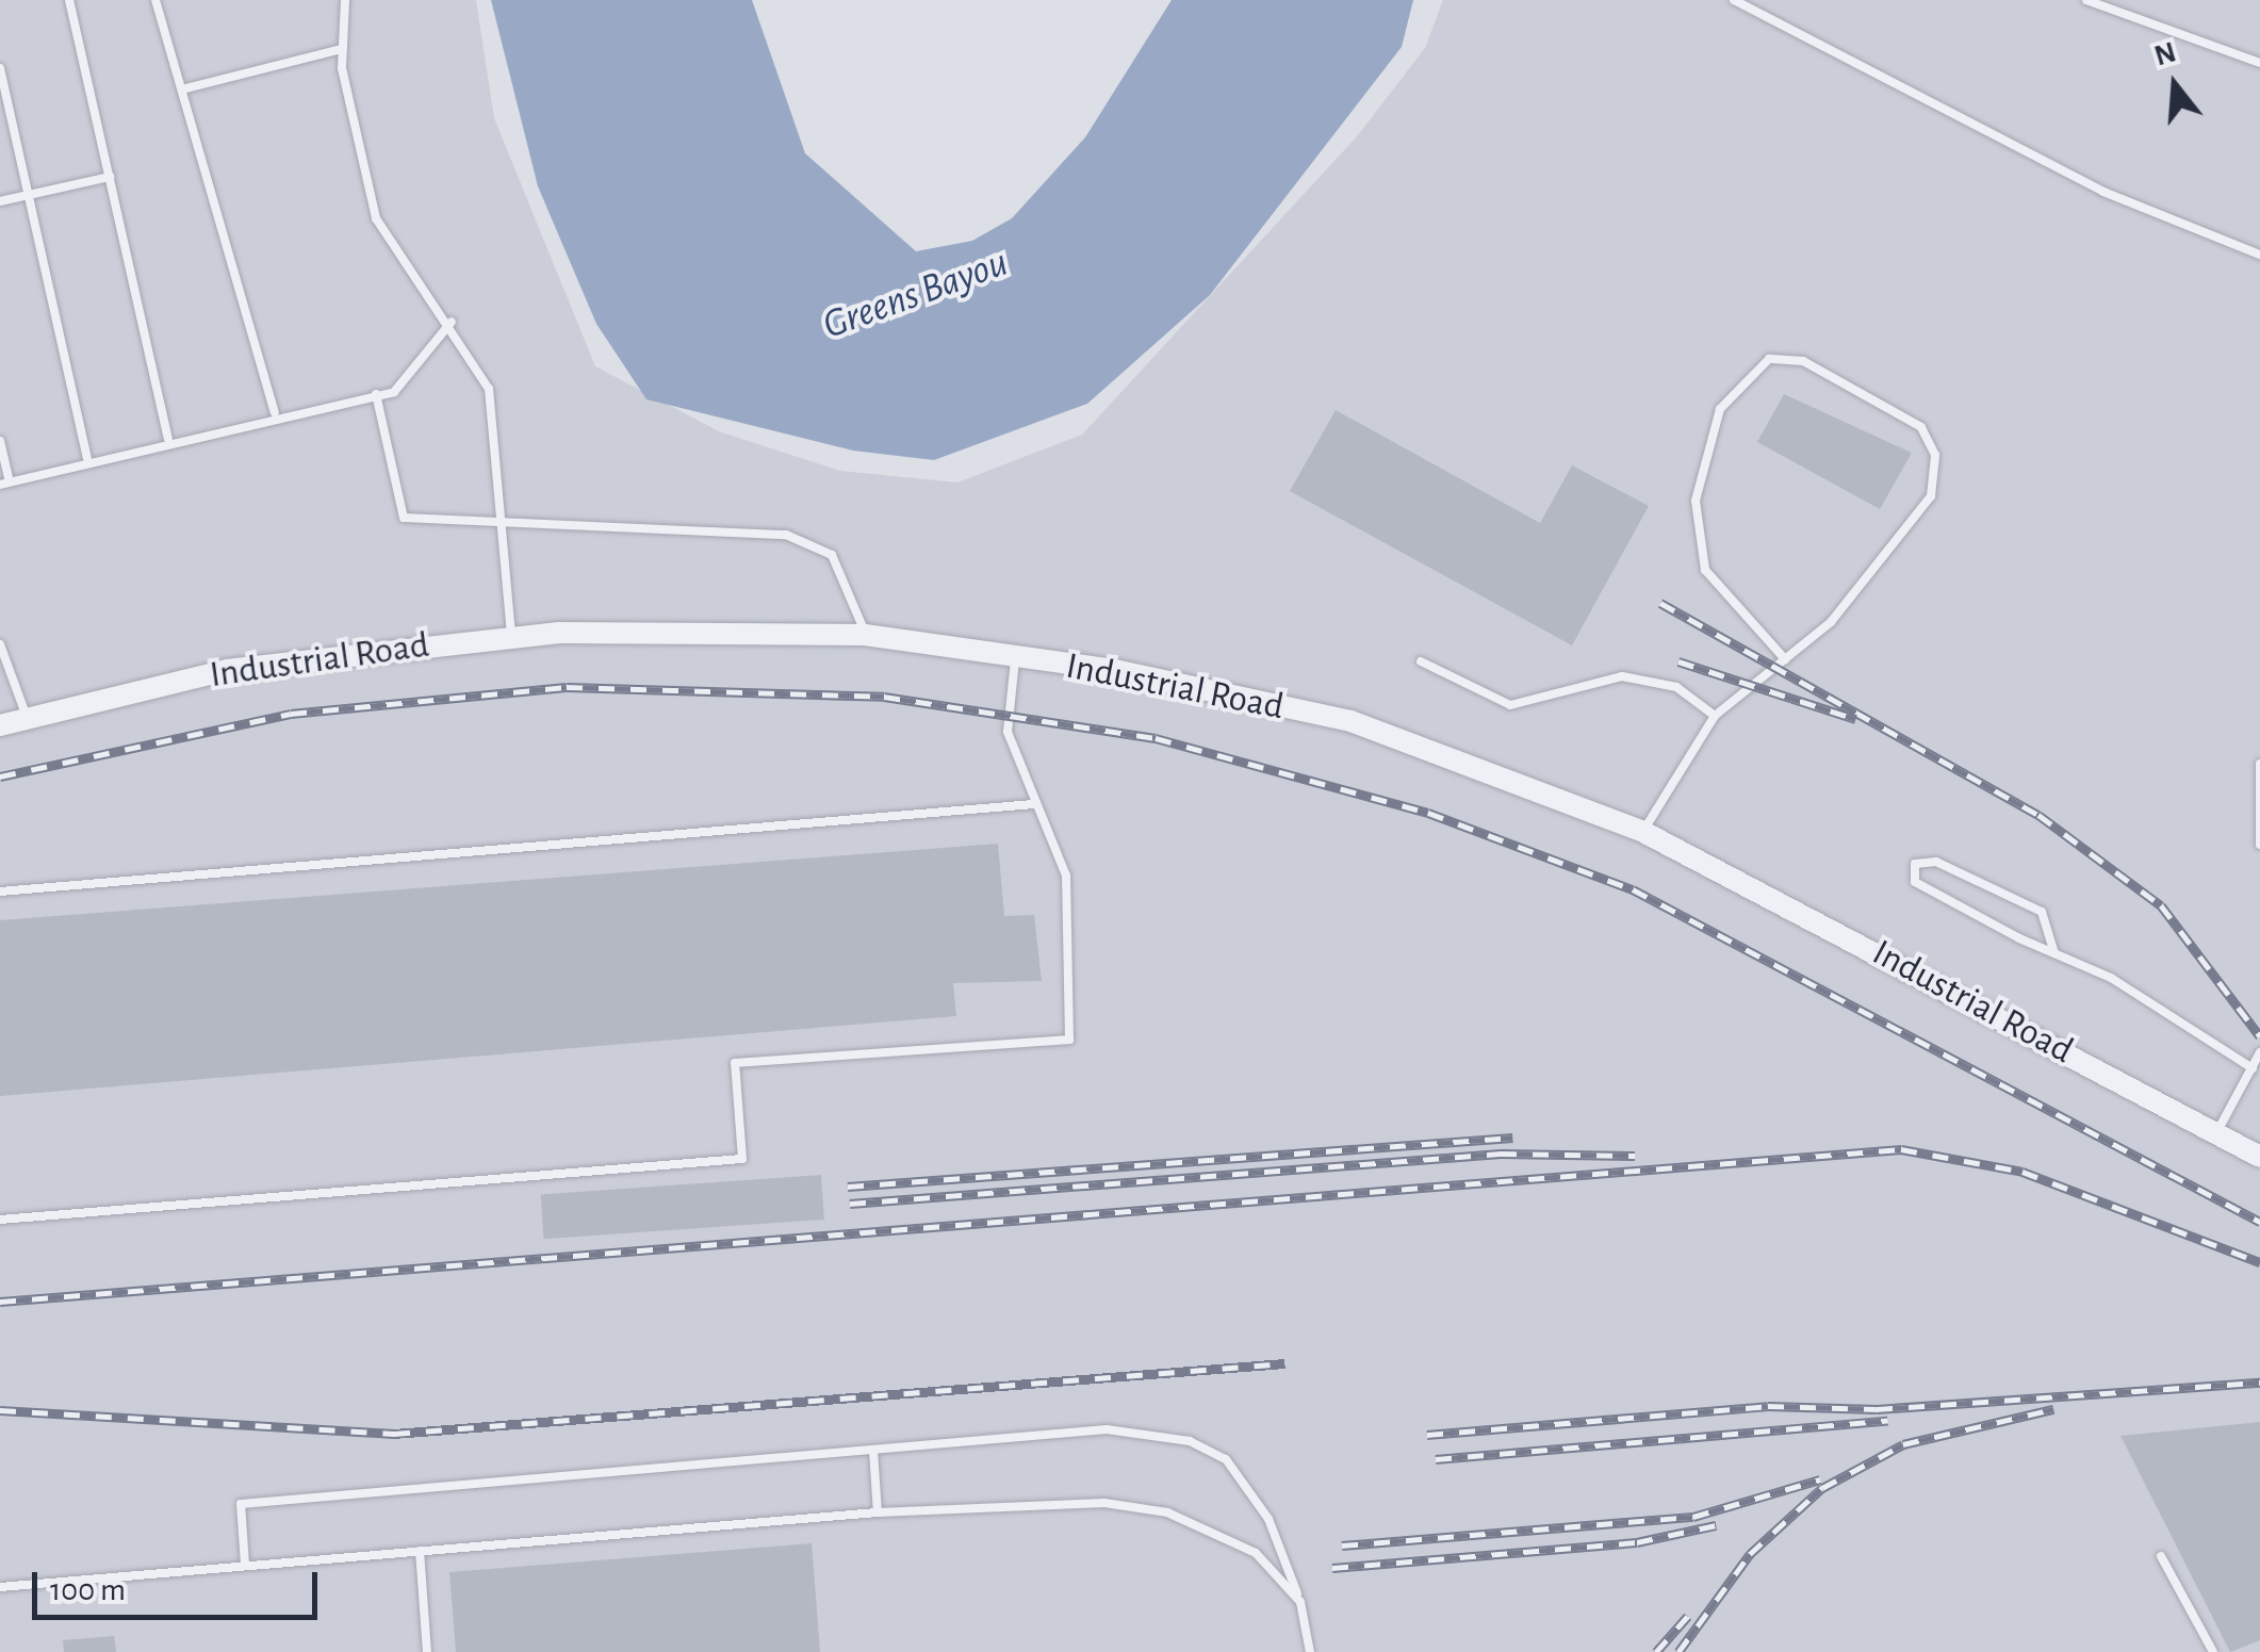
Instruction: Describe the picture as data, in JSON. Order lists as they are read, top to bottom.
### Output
{
  "streets": {
    "street": ["Industrial Road"]
  },
  "water": ["Greens Bayou"],
  "scale_bar": "100 m",
  "north": "top"
}
